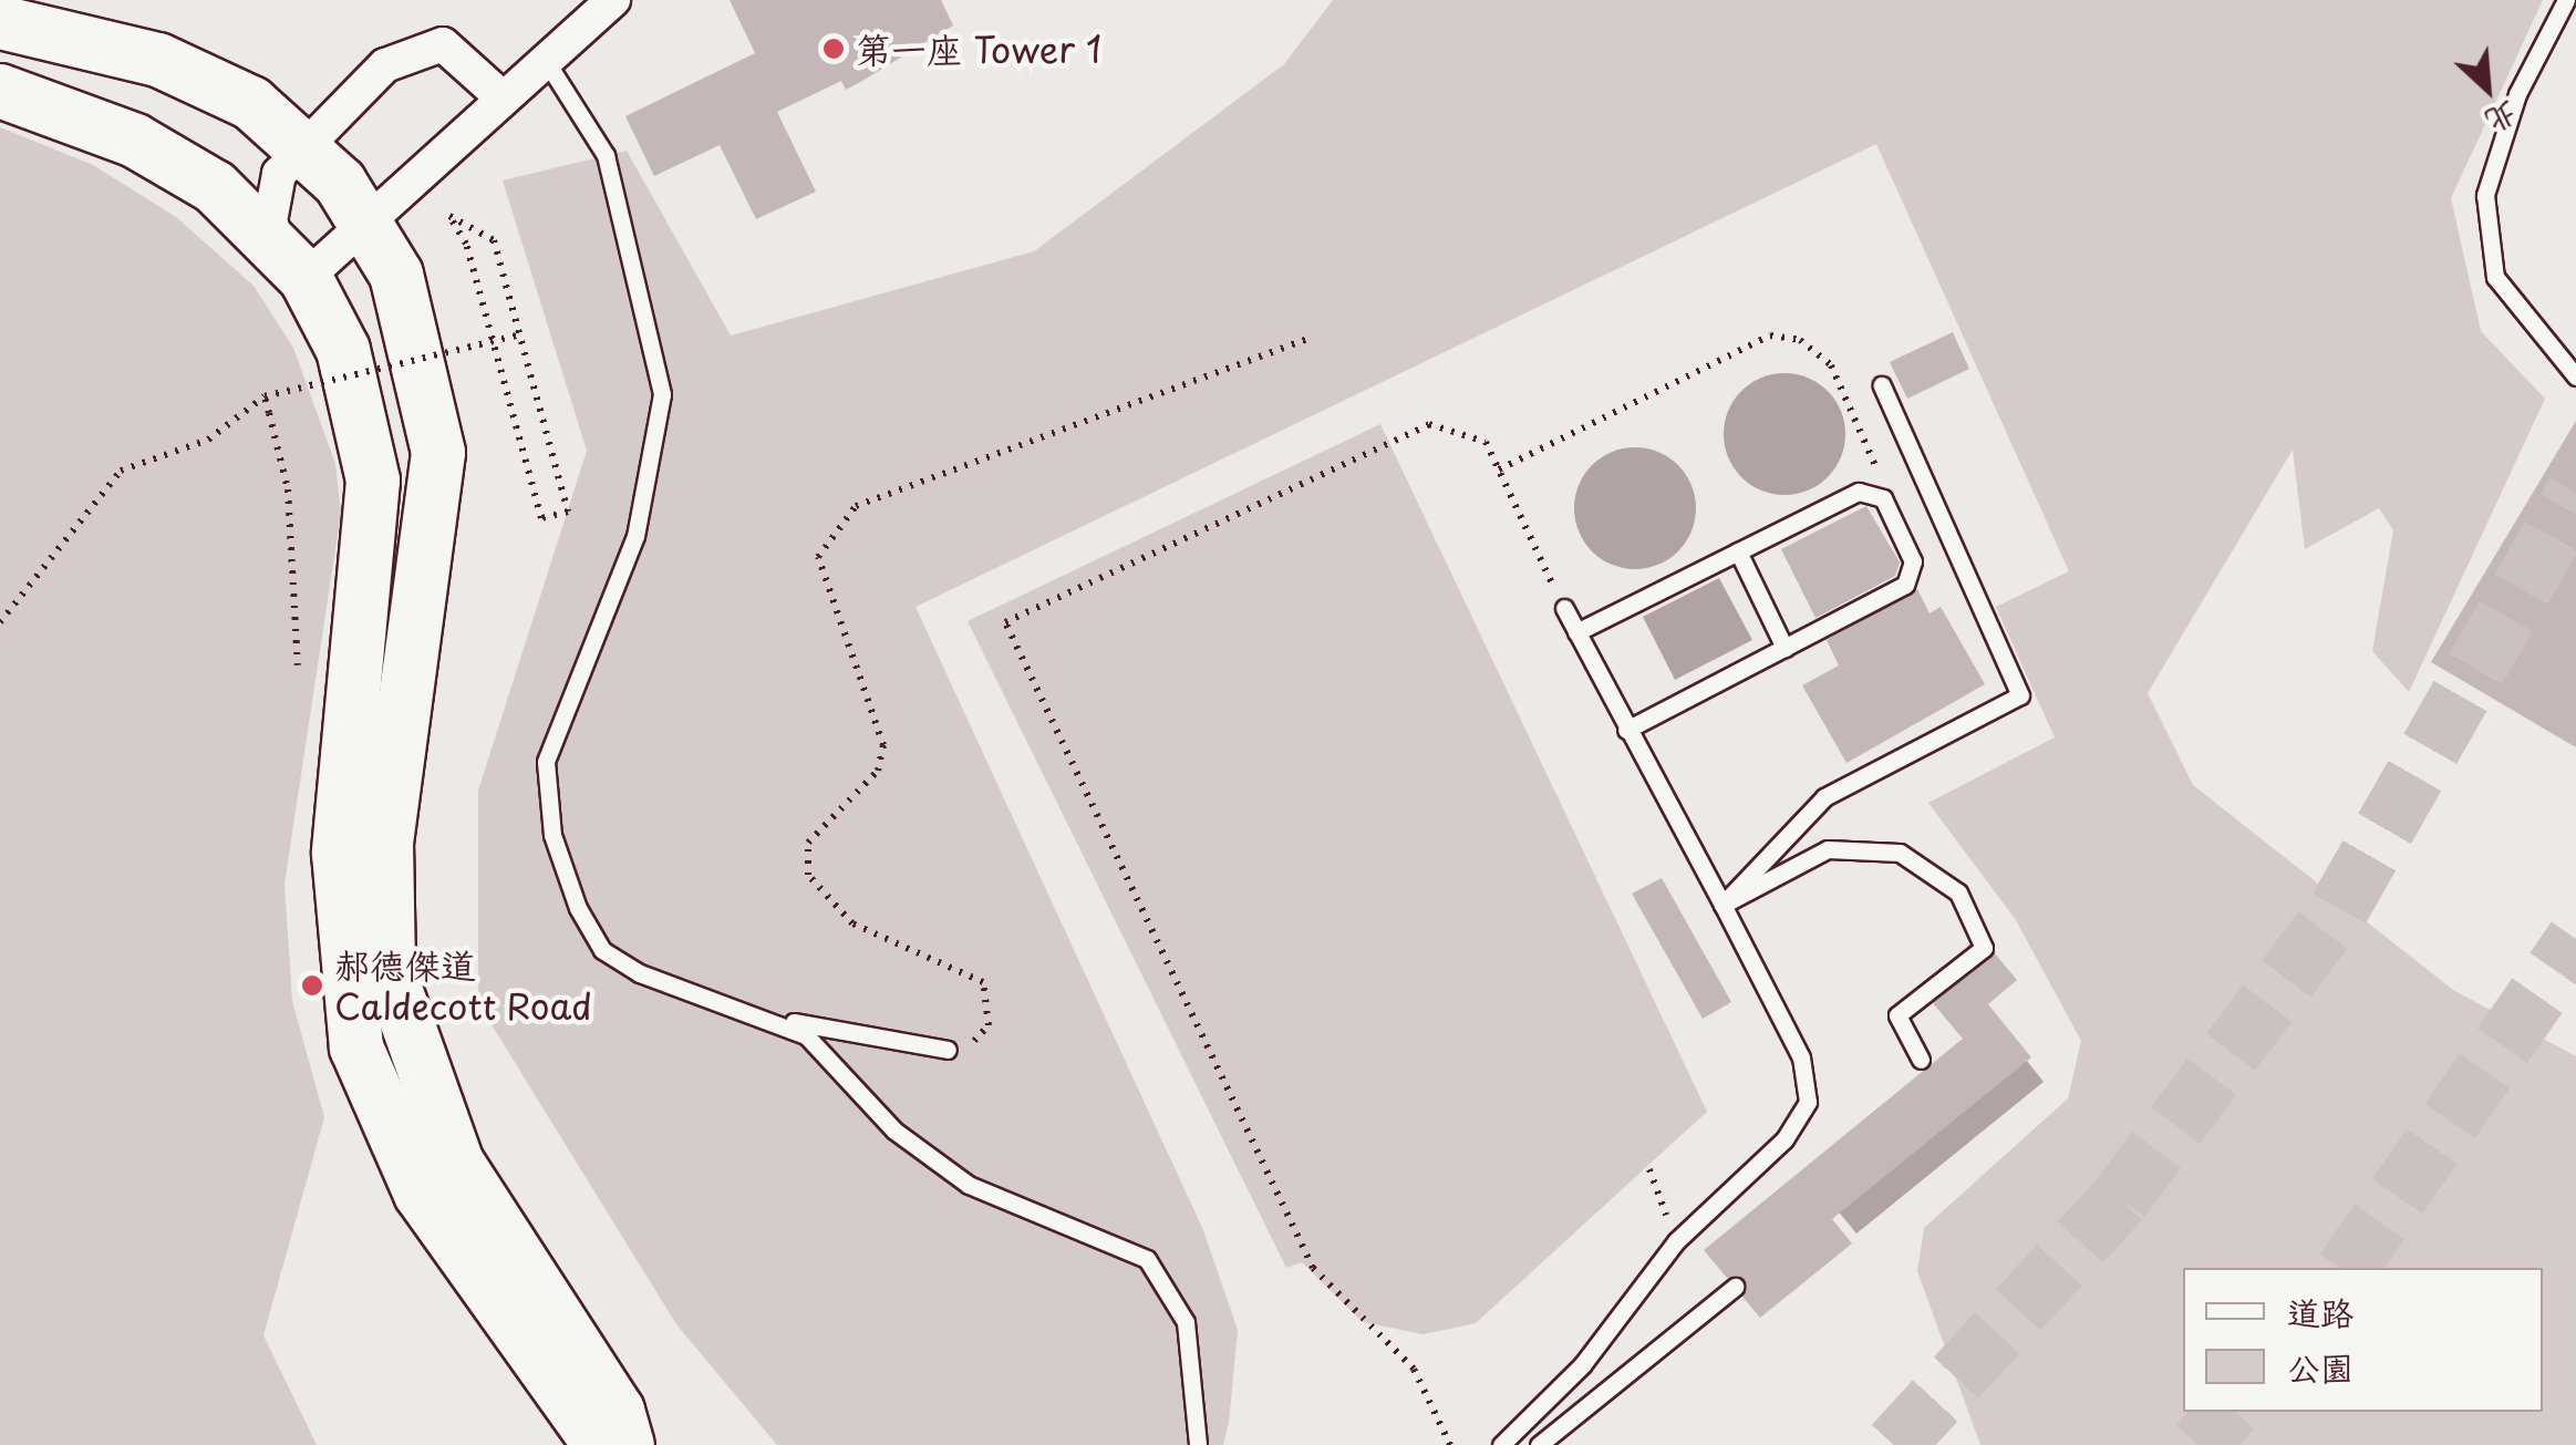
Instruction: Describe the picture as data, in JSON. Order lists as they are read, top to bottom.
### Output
{
  "places": ["第一座 Tower 1", "郝德傑道 Caldecott Road"],
  "legend": ["道路", "公園"],
  "north": "bottom right"
}
